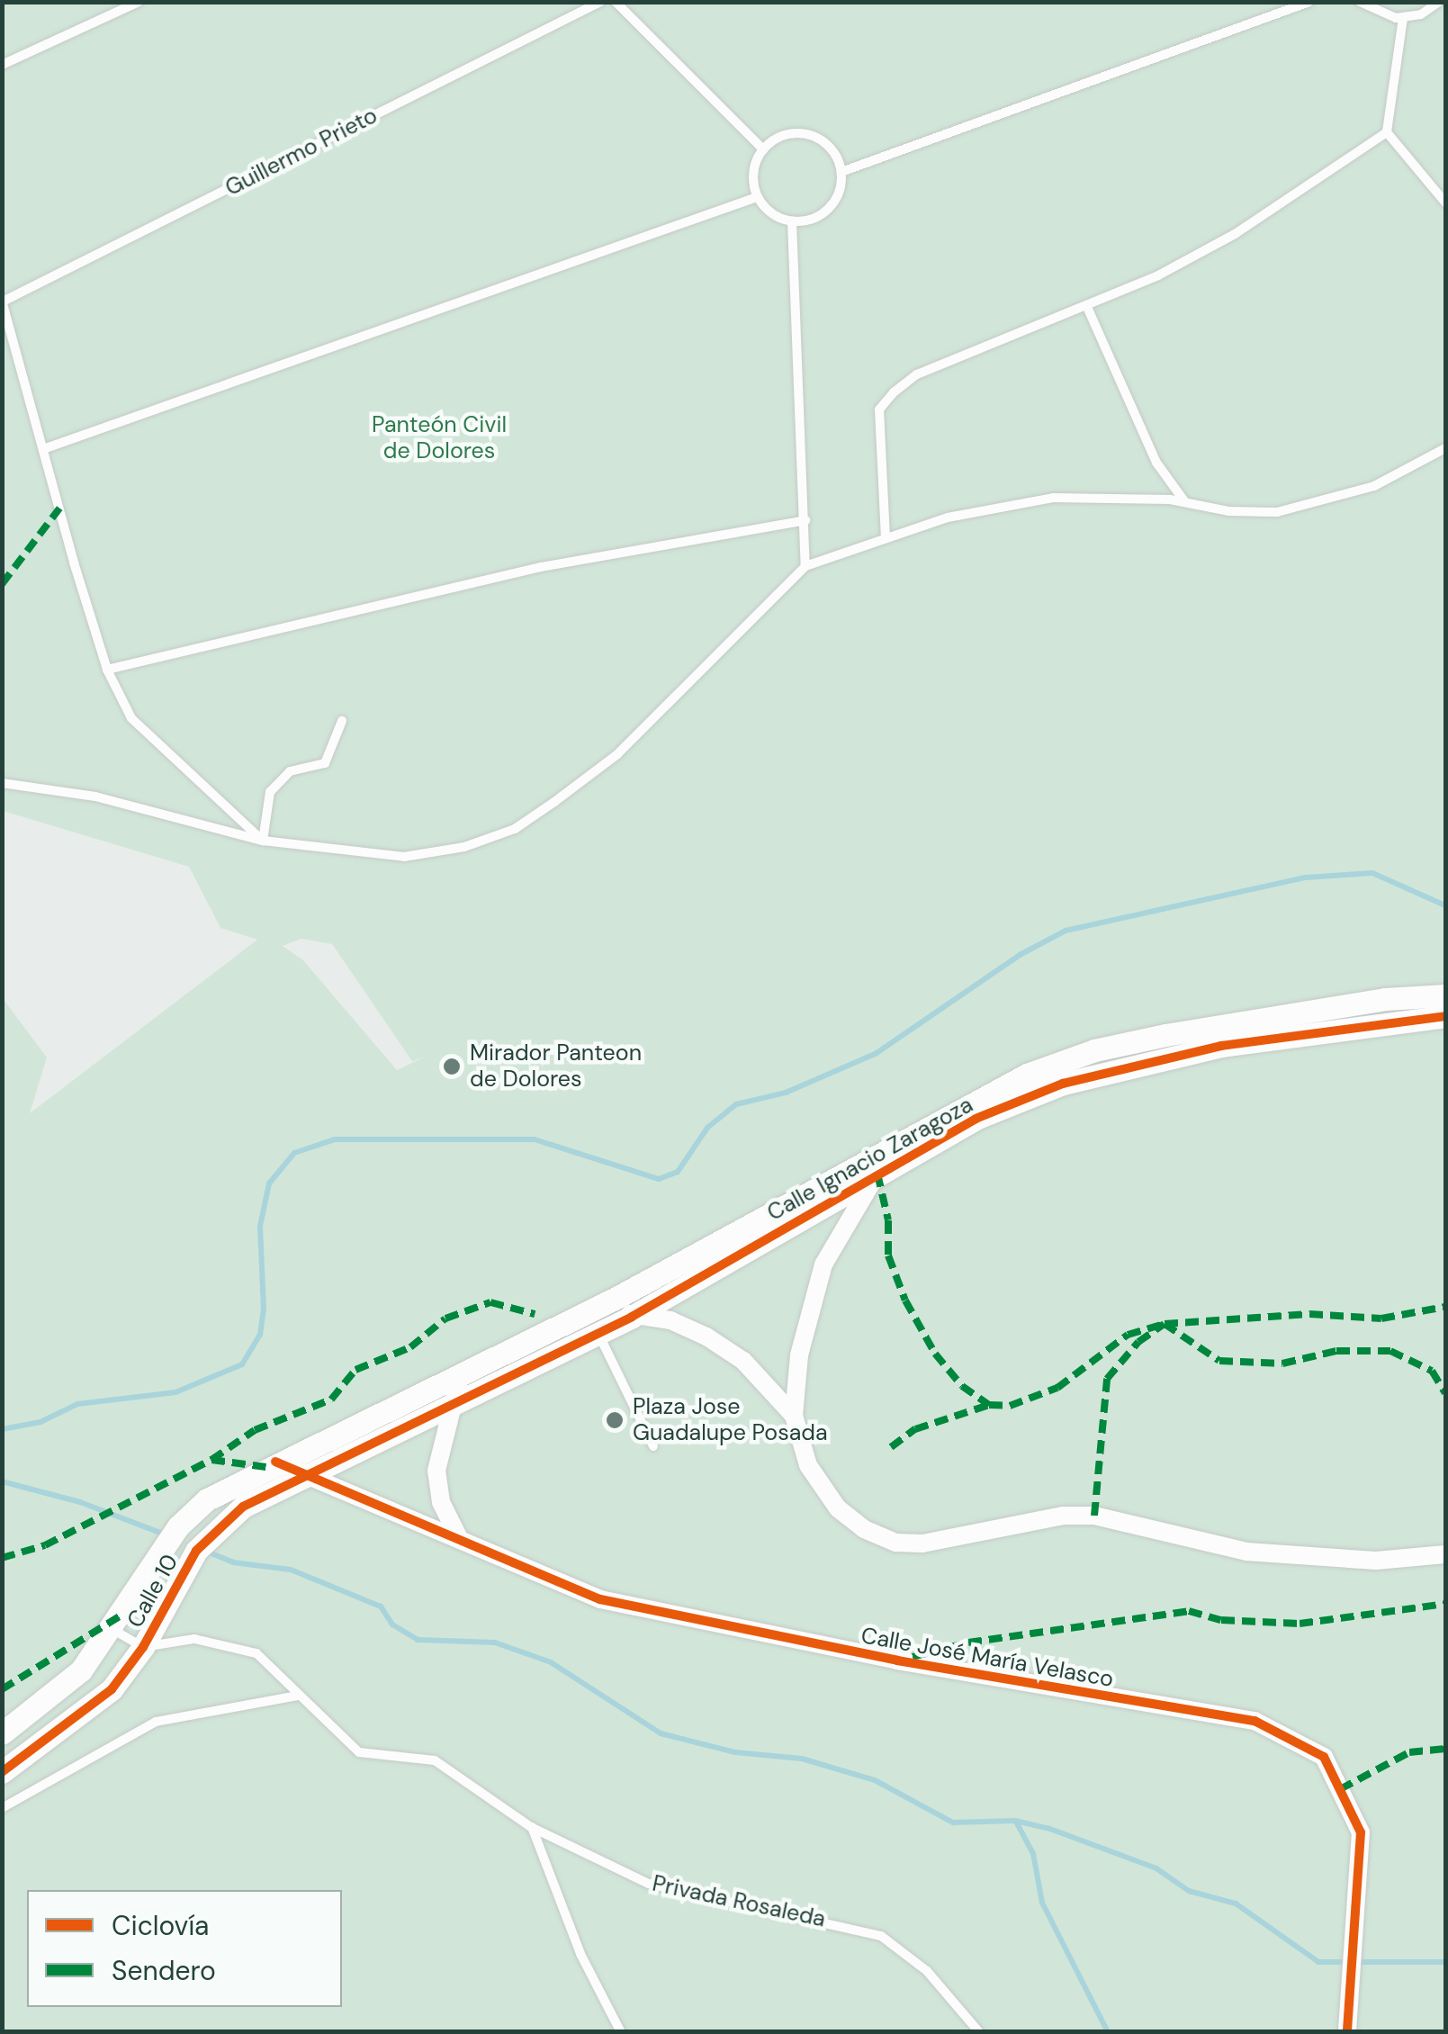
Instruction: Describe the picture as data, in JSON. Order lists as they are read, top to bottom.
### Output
{
  "streets": {
    "street": ["Calle Ignacio Zaragoza", "Calle 10", "Calle José María Velasco"],
    "lane": ["Guillermo Prieto", "Privada Rosaleda"]
  },
  "crossings": [
    ["Calle Ignacio Zaragoza", "Calle 10"],
    ["Calle 10", "Calle José María Velasco"],
    ["Calle 10", "Privada Rosaleda"]
  ],
  "parks": ["Panteón Civil de Dolores"],
  "places": ["Mirador Panteon de Dolores", "Plaza Jose Guadalupe Posada"],
  "legend": ["Ciclovía", "Sendero"]
}
